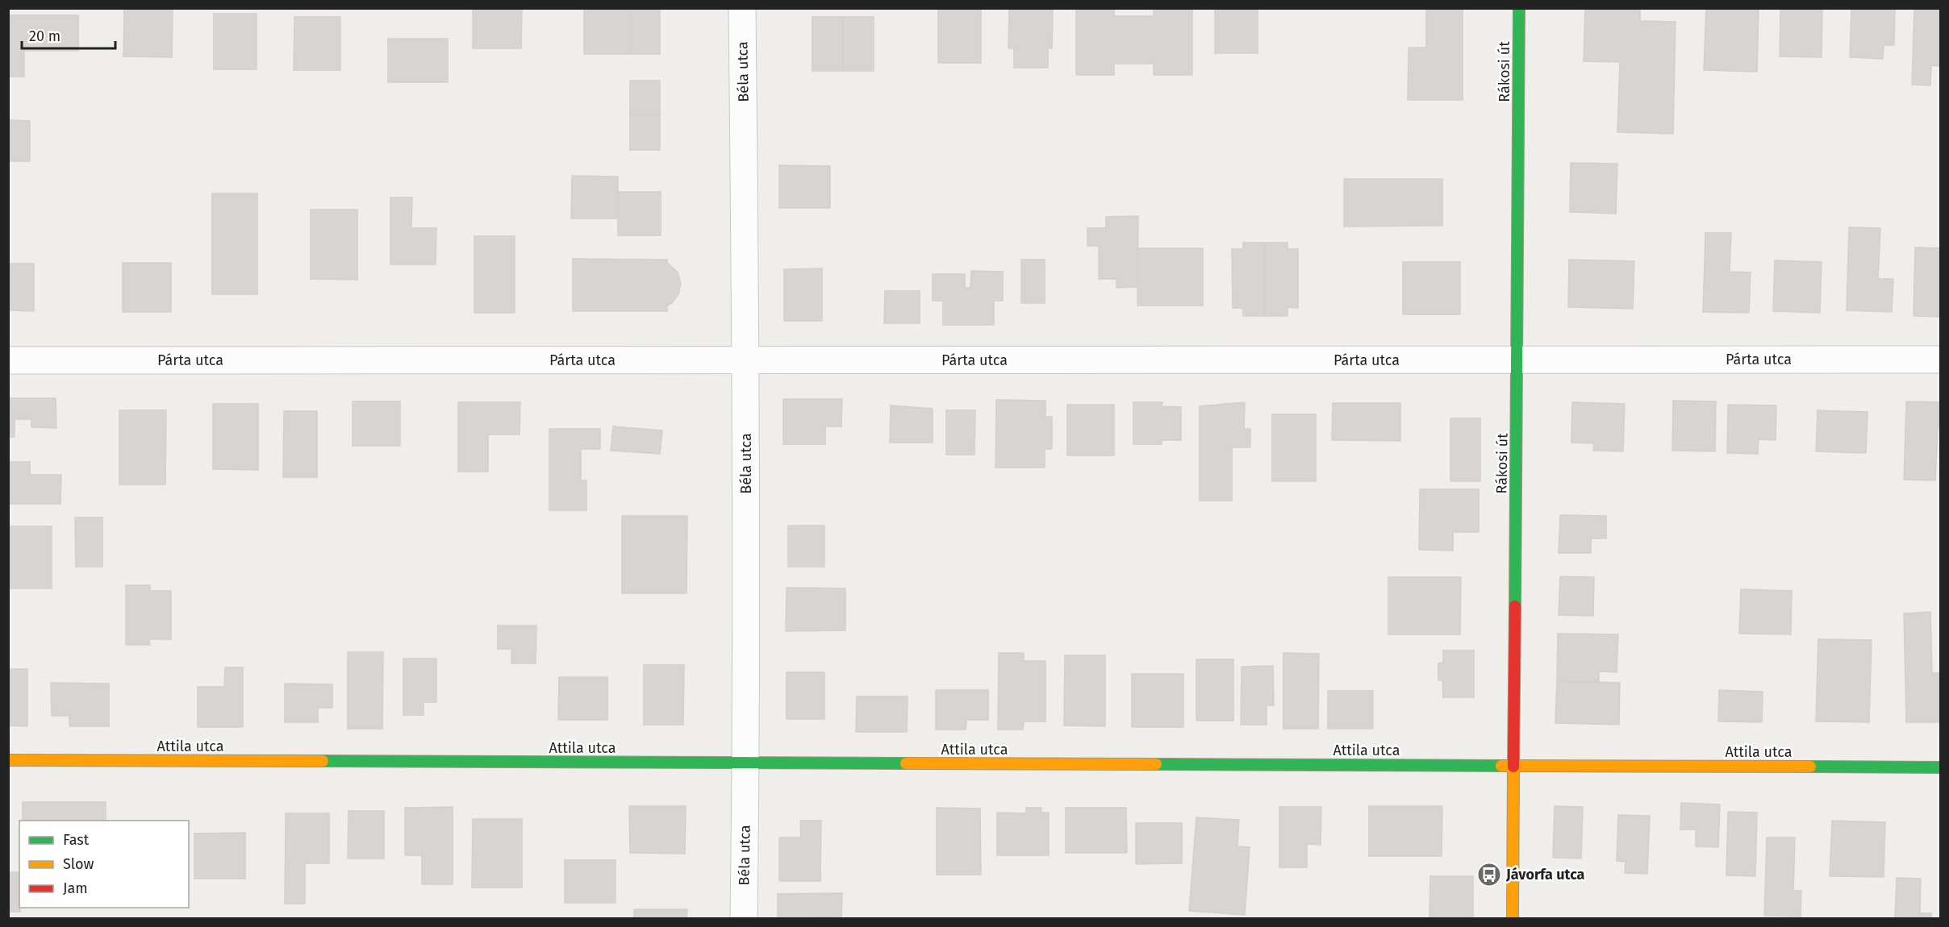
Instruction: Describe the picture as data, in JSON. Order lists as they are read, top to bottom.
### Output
{
  "streets": {
    "street": [
      "Béla utca",
      "Rákosi út",
      "Párta utca",
      "Attila utca"
    ]
  },
  "crossings": [
    ["Béla utca", "Párta utca"],
    ["Béla utca", "Attila utca"],
    ["Rákosi út", "Párta utca"],
    ["Rákosi út", "Attila utca"]
  ],
  "places": {
    "bus stop": ["Jávorfa utca"]
  },
  "legend": ["Fast", "Slow", "Jam"],
  "scale_bar": "20 m"
}
